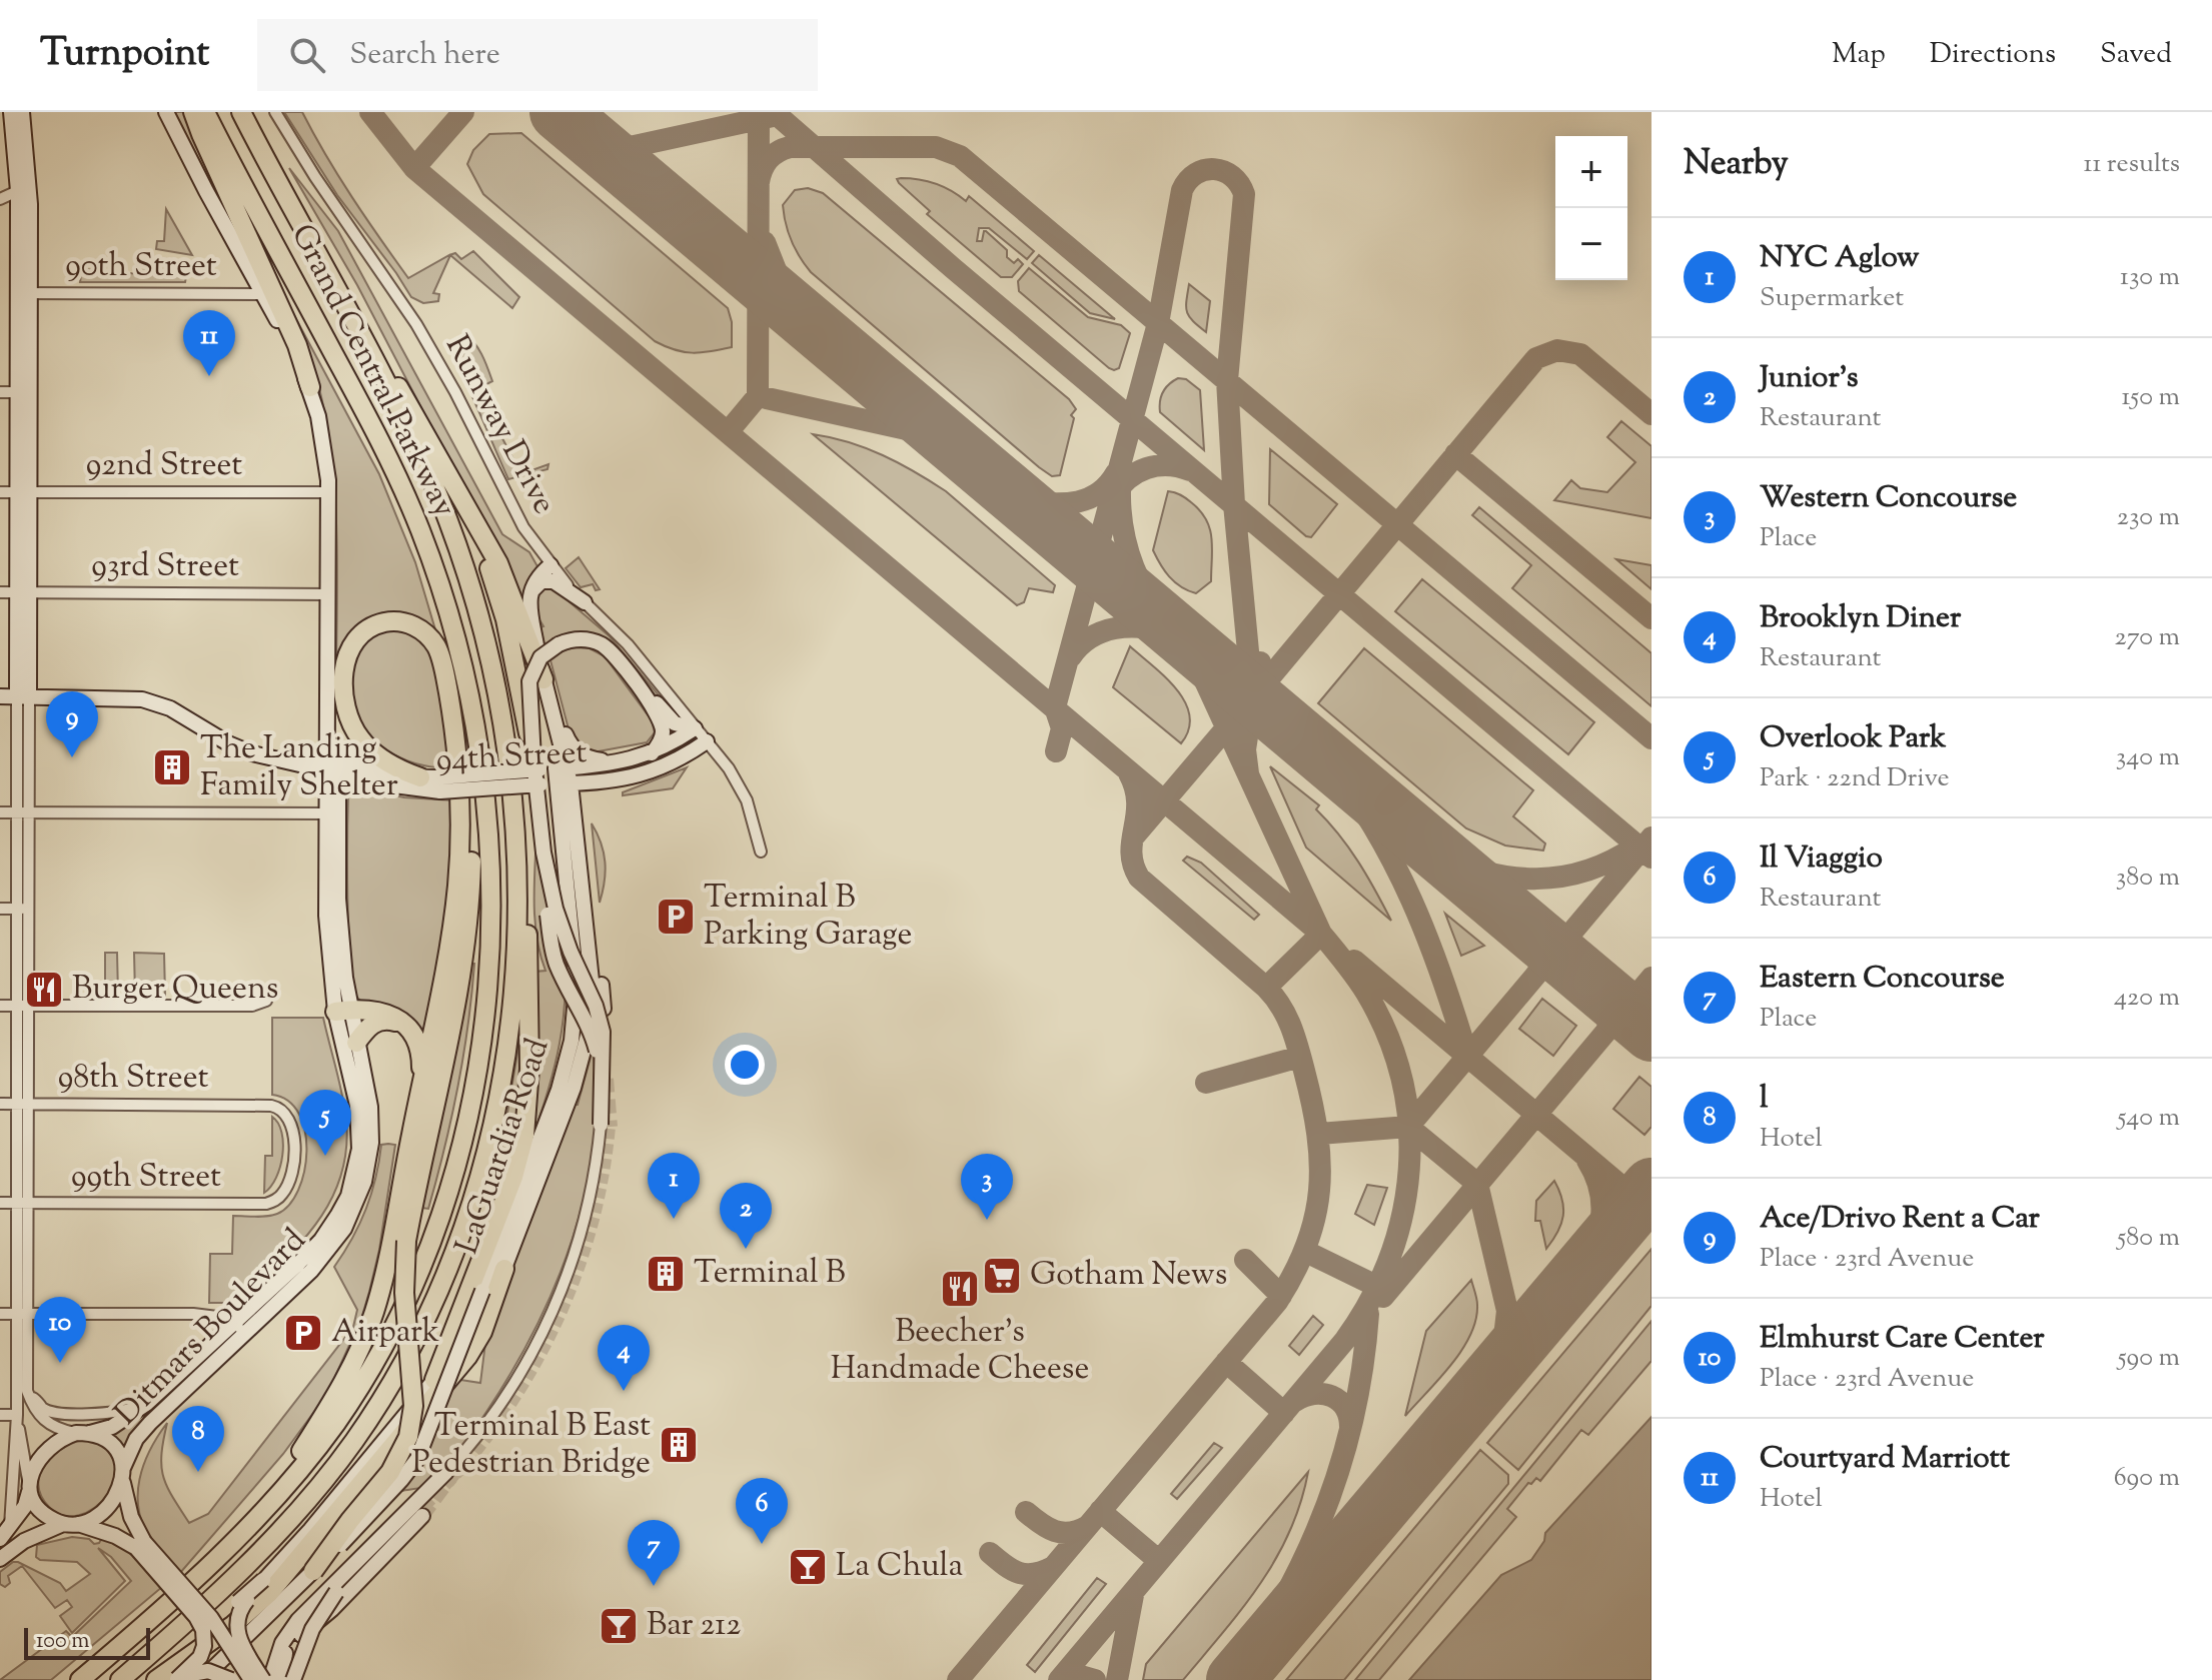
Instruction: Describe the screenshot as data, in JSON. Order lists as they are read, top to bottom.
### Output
{
  "streets": {
    "highway": ["Grand Central Parkway"],
    "street": [
      "90th Street",
      "Runway Drive",
      "92nd Street",
      "93rd Street",
      "94th Street",
      "98th Street",
      "LaGuardia Road",
      "99th Street",
      "Ditmars Boulevard"
    ]
  },
  "crossings": [
    ["90th Street", "Ditmars Boulevard"],
    ["Runway Drive", "94th Street"],
    ["92nd Street", "Ditmars Boulevard"],
    ["93rd Street", "Ditmars Boulevard"],
    ["94th Street", "LaGuardia Road"],
    ["94th Street", "Ditmars Boulevard"],
    ["98th Street", "99th Street"]
  ],
  "places": {
    "building": ["The Landing Family Shelter", "Terminal B", "Terminal B East Pedestrian Bridge"],
    "parking": ["Terminal B Parking Garage", "Airpark"],
    "restaurant": ["Burger Queens", "Beecher’s Handmade Cheese"],
    "supermarket": ["Gotham News"],
    "bar": ["La Chula", "Bar 212"]
  },
  "scale_bar": "100 m",
  "page": {
    "header": "Turnpoint",
    "search": "Search here",
    "nav": ["Map", "Directions", "Saved"],
    "heading": ["Nearby", "11 results"],
    "map_buttons": ["+", "−"],
    "list": [
      {
        "mark": "1",
        "name": "NYC Aglow",
        "note": "Supermarket",
        "value": "130 m"
      },
      {
        "mark": "2",
        "name": "Junior's",
        "note": "Restaurant",
        "value": "150 m"
      },
      {
        "mark": "3",
        "name": "Western Concourse",
        "note": "Place",
        "value": "230 m"
      },
      {
        "mark": "4",
        "name": "Brooklyn Diner",
        "note": "Restaurant",
        "value": "270 m"
      },
      {
        "mark": "5",
        "name": "Overlook Park",
        "note": "Park · 22nd Drive",
        "value": "340 m"
      },
      {
        "mark": "6",
        "name": "Il Viaggio",
        "note": "Restaurant",
        "value": "380 m"
      },
      {
        "mark": "7",
        "name": "Eastern Concourse",
        "note": "Place",
        "value": "420 m"
      },
      {
        "mark": "8",
        "name": "l",
        "note": "Hotel",
        "value": "540 m"
      },
      {
        "mark": "9",
        "name": "Ace/Drivo Rent a Car",
        "note": "Place · 23rd Avenue",
        "value": "580 m"
      },
      {
        "mark": "10",
        "name": "Elmhurst Care Center",
        "note": "Place · 23rd Avenue",
        "value": "590 m"
      },
      {
        "mark": "11",
        "name": "Courtyard Marriott",
        "note": "Hotel",
        "value": "690 m"
      }
    ],
    "pins": [
      "11",
      "9",
      "5",
      "1",
      "3",
      "2",
      "10",
      "4",
      "8",
      "6",
      "7"
    ],
    "scale": "100 m"
  }
}
